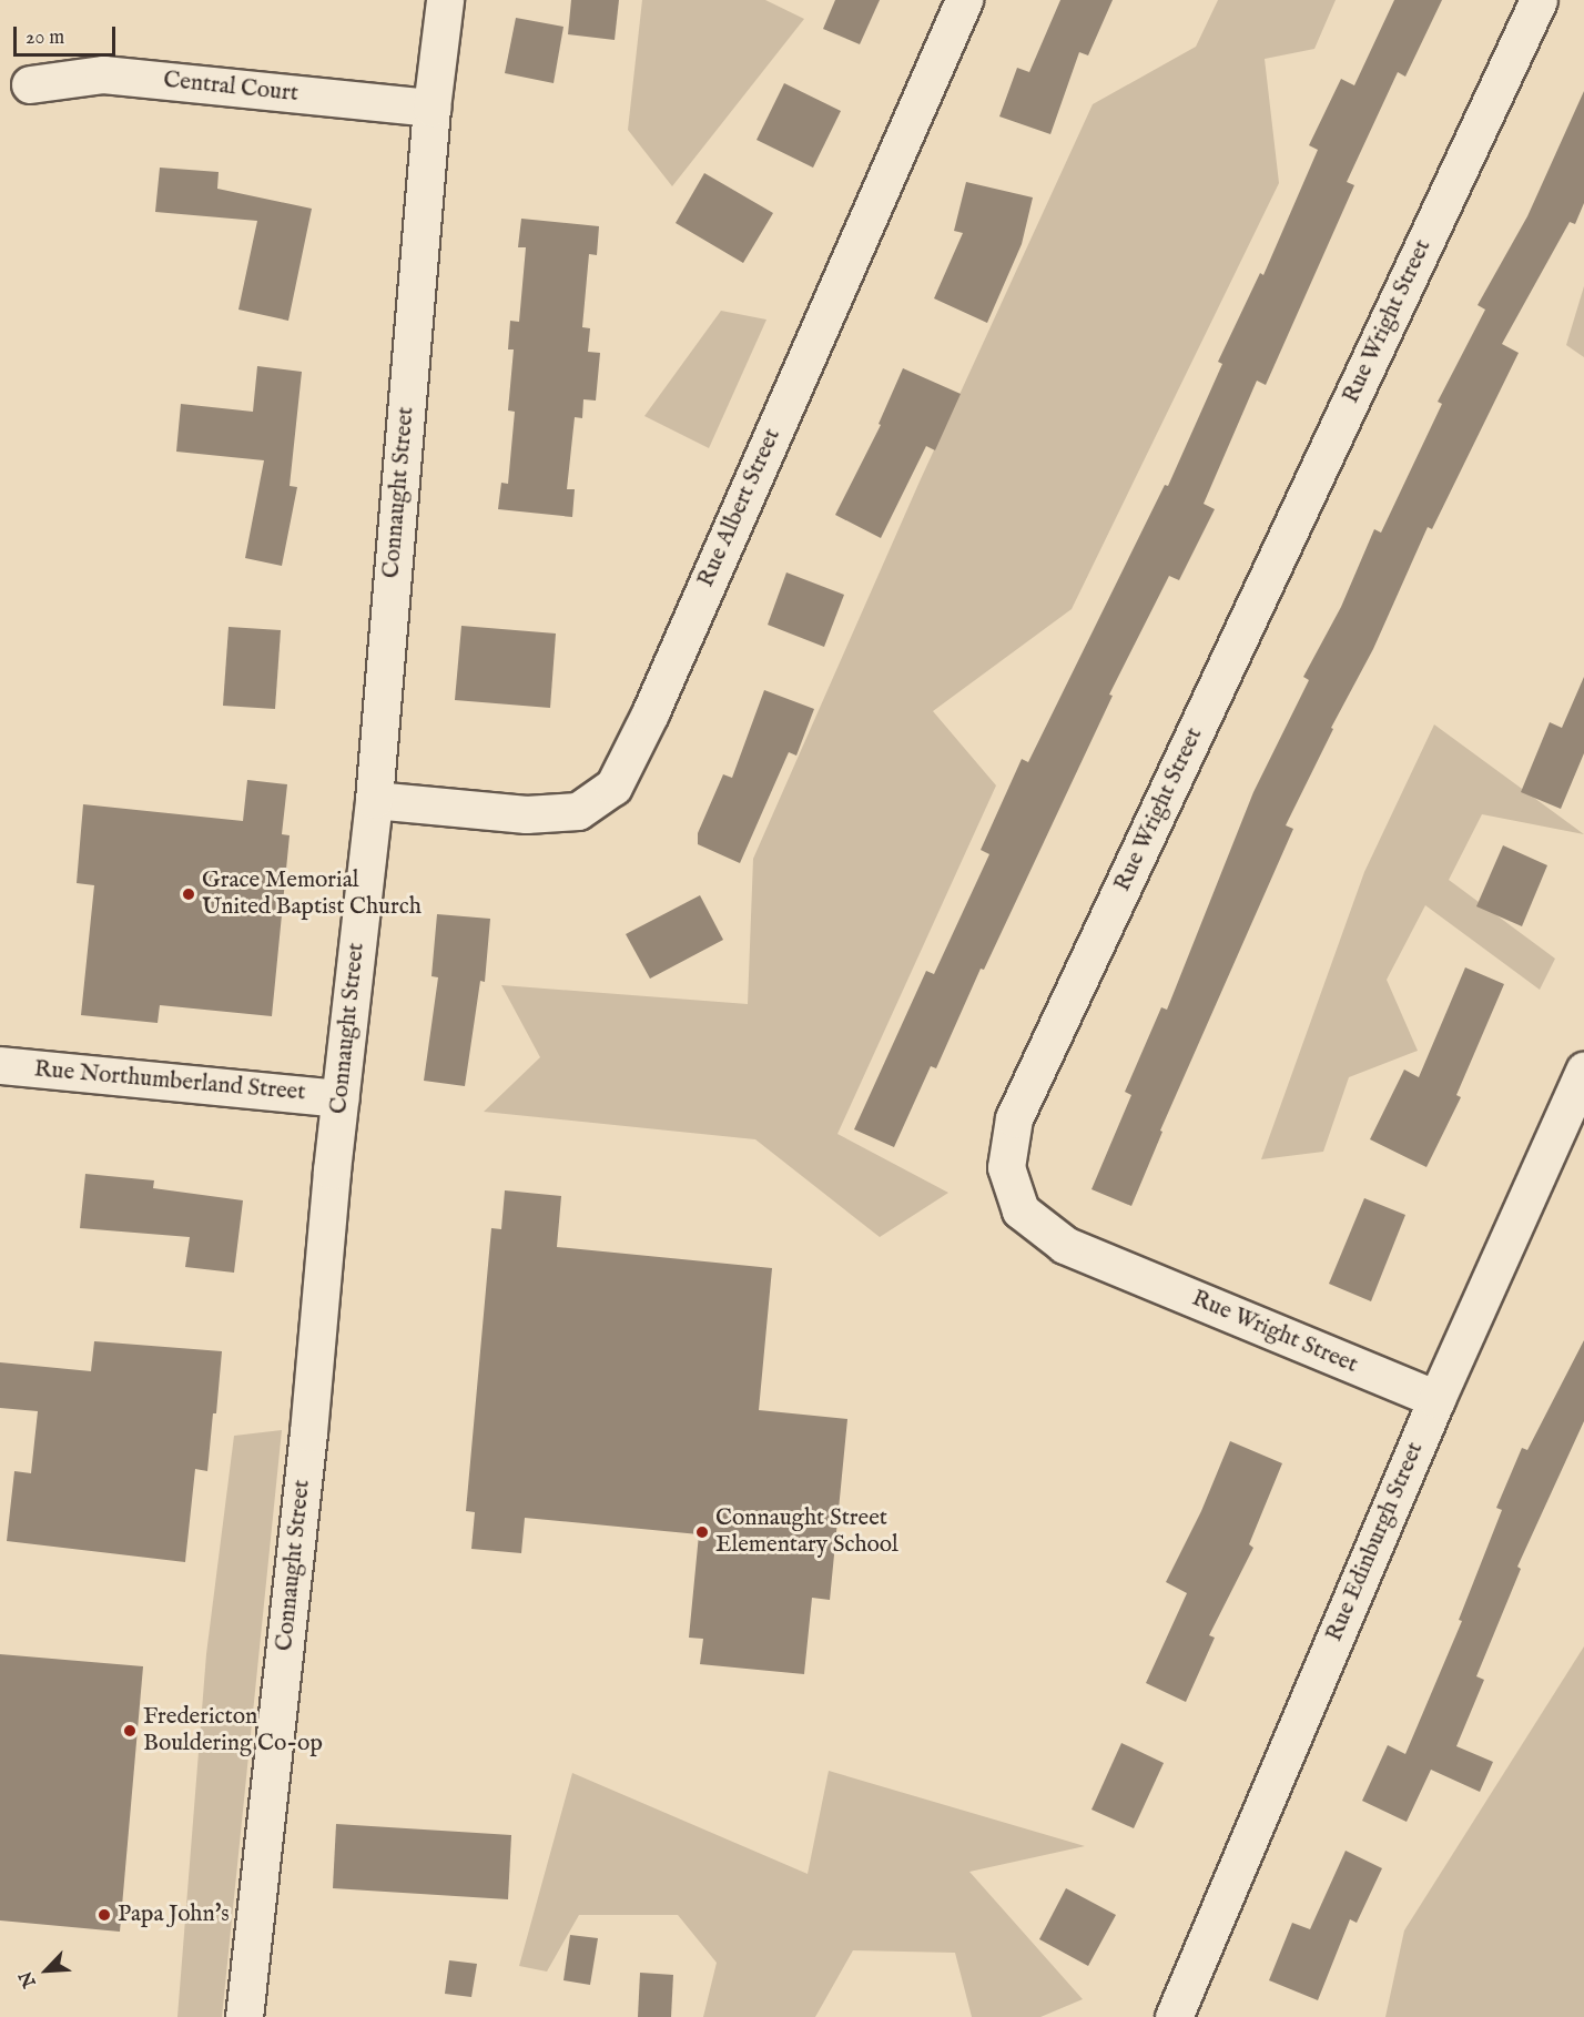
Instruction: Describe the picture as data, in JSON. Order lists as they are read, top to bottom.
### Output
{
  "streets": {
    "street": [
      "Central Court",
      "Rue Wright Street",
      "Connaught Street",
      "Rue Albert Street",
      "Rue Northumberland Street",
      "Rue Edinburgh Street"
    ]
  },
  "crossings": [
    ["Central Court", "Connaught Street"],
    ["Rue Wright Street", "Rue Edinburgh Street"],
    ["Connaught Street", "Rue Albert Street"],
    ["Connaught Street", "Rue Northumberland Street"]
  ],
  "places": [
    "Grace Memorial United Baptist Church",
    "Connaught Street Elementary School",
    "Fredericton Bouldering Co-op",
    "Papa John's"
  ],
  "scale_bar": "20 m",
  "north": "bottom left"
}
